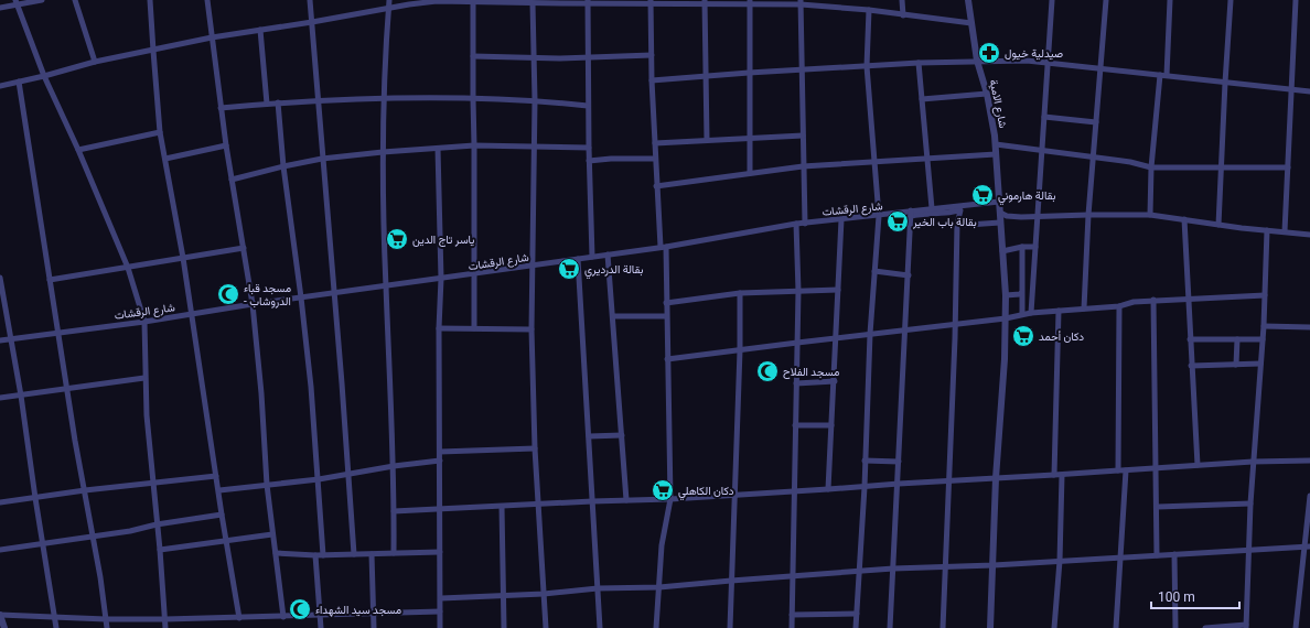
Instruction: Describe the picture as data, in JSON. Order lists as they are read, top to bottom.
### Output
{
  "streets": {
    "street": ["شارع الامية", "شارع الرقشات"]
  },
  "crossings": [
    ["شارع الامية", "شارع الرقشات"]
  ],
  "places": {
    "pharmacy": ["صيدلية خيول"],
    "supermarket": [
      "بقالة هارموني",
      "بقالة باب الخير",
      "ياسر تاج الدين",
      "بقالة الدرديري",
      "دكان أحمد",
      "دكان الكاهلي"
    ],
    "mosque": ["مسجد قباء - الدروشاب", "مسجد الفلاح", "مسجد سيد الشهداء"]
  },
  "scale_bar": "100 m"
}
